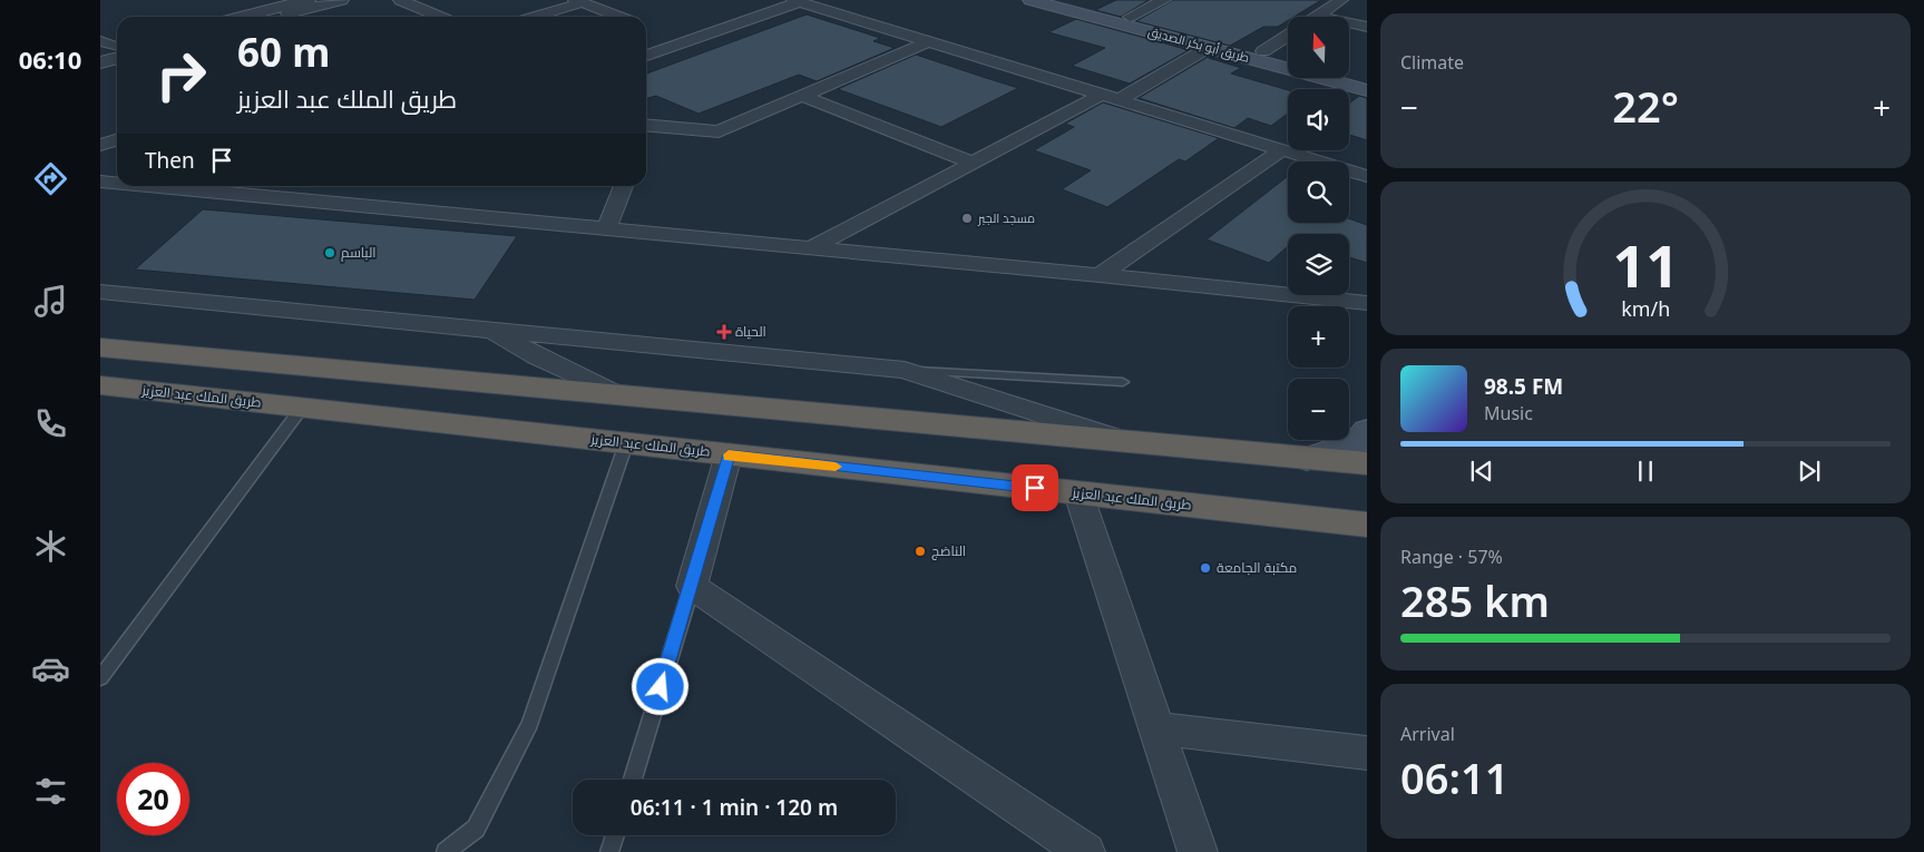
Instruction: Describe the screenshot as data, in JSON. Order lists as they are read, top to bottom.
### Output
{
  "streets": {
    "highway": ["طريق الملك عبد العزيز"],
    "main road": ["طريق أبو بكر الصديق"]
  },
  "places": {
    "other": [
      "مسجد الجبر",
      "الباسم",
      "الناضج",
      "مكتبة الجامعة"
    ],
    "health": ["الحياة"]
  },
  "north": "top",
  "page": {
    "tabs": "06:10",
    "tile": [
      "Climate",
      ["Range · 57%", "285 km"],
      ["Arrival", "06:11"]
    ],
    "map_buttons": ["+", "−"],
    "turn": ["60 m", "طريق الملك عبد العزيز"],
    "heat": ["−", "22°", "+"],
    "then": "Then",
    "song": ["98.5 FM", "Music"],
    "limit": "20",
    "trip": "06:11 · 1 min · 120 m",
    "gauge": ["11", "km/h"]
  }
}
